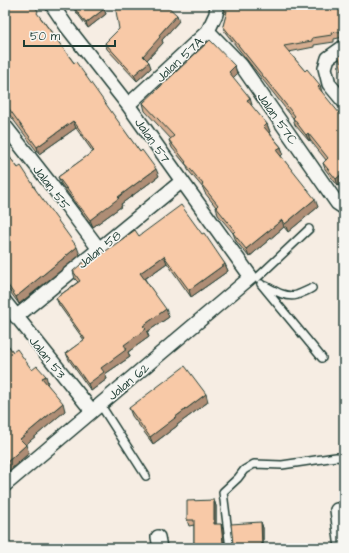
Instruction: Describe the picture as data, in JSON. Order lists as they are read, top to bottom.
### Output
{
  "streets": {
    "street": [
      "Jalan 57A",
      "Jalan 57C",
      "Jalan 57",
      "Jalan 55",
      "Jalan 58",
      "Jalan 53",
      "Jalan 62"
    ]
  },
  "crossings": [
    ["Jalan 57A", "Jalan 57C"],
    ["Jalan 57A", "Jalan 57"],
    ["Jalan 57", "Jalan 58"],
    ["Jalan 57", "Jalan 62"],
    ["Jalan 55", "Jalan 58"],
    ["Jalan 58", "Jalan 53"],
    ["Jalan 53", "Jalan 62"]
  ],
  "scale_bar": "50 m"
}
